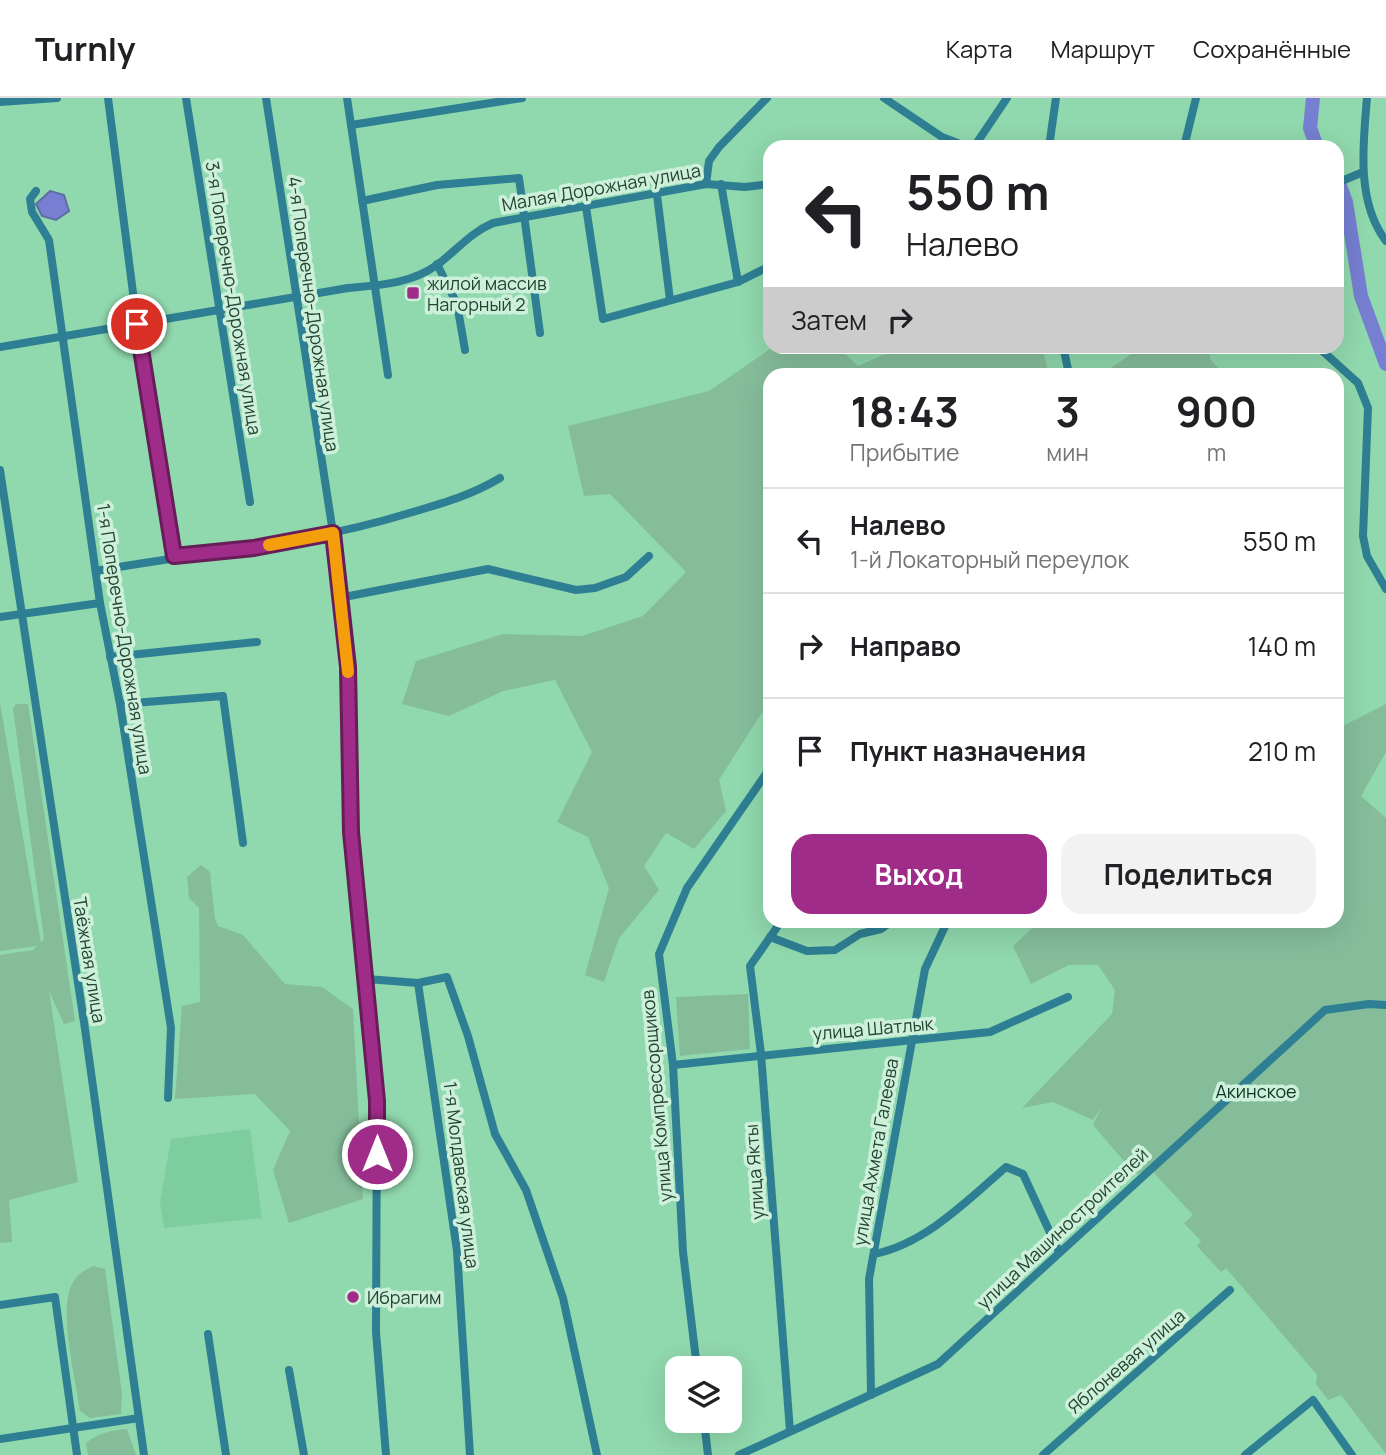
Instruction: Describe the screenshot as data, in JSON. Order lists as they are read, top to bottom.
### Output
{
  "streets": {
    "street": [
      "Малая Дорожная улица",
      "3-я Поперечно-Дорожная улица",
      "4-я Поперечно-Дорожная улица",
      "1-я Поперечно-Дорожная улица",
      "Таёжная улица",
      "улица Шатлык",
      "улица Компрессорщиков",
      "улица Ахмета Галеева",
      "улица Якты",
      "1-я Молдавская улица",
      "улица Машиностроителей",
      "Яблоневая улица"
    ]
  },
  "crossings": [
    ["Малая Дорожная улица", "3-я Поперечно-Дорожная улица"],
    ["Малая Дорожная улица", "4-я Поперечно-Дорожная улица"],
    ["Малая Дорожная улица", "1-я Поперечно-Дорожная улица"],
    ["улица Шатлык", "улица Компрессорщиков"],
    ["улица Шатлык", "улица Ахмета Галеева"],
    ["улица Шатлык", "улица Якты"],
    ["улица Ахмета Галеева", "улица Машиностроителей"],
    ["улица Якты", "улица Машиностроителей"]
  ],
  "parks": ["Акинское"],
  "places": {
    "transit": ["жилой массив Нагорный 2"],
    "other": ["Ибрагим"]
  },
  "page": {
    "header": "Turnly",
    "nav": ["Карта", "Маршрут", "Сохранённые"],
    "turn": ["550 m", "Налево"],
    "then": "Затем",
    "eta": [
      "18:43",
      "Прибытие",
      "3",
      "мин",
      "900",
      "m"
    ],
    "list": [
      {
        "name": "Налево",
        "note": "1-й Локаторный переулок",
        "value": "550 m"
      },
      {
        "name": "Направо",
        "value": "140 m"
      },
      {
        "name": "Пункт назначения",
        "value": "210 m"
      }
    ],
    "buttons": ["Выход", "Поделиться"]
  }
}
